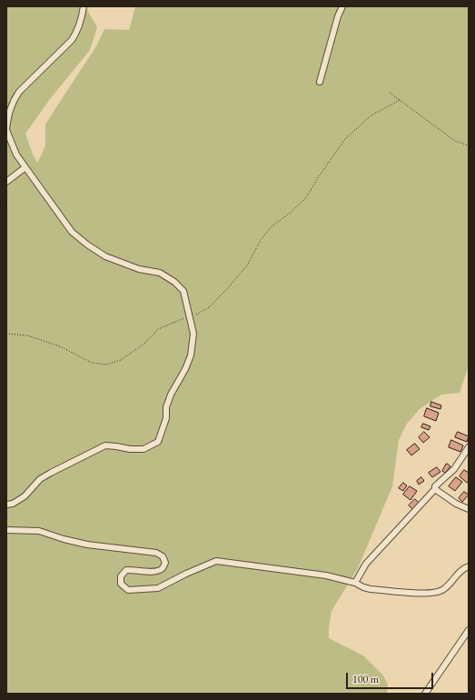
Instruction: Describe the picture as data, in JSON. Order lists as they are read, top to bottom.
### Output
{
  "scale_bar": "100 m"
}
